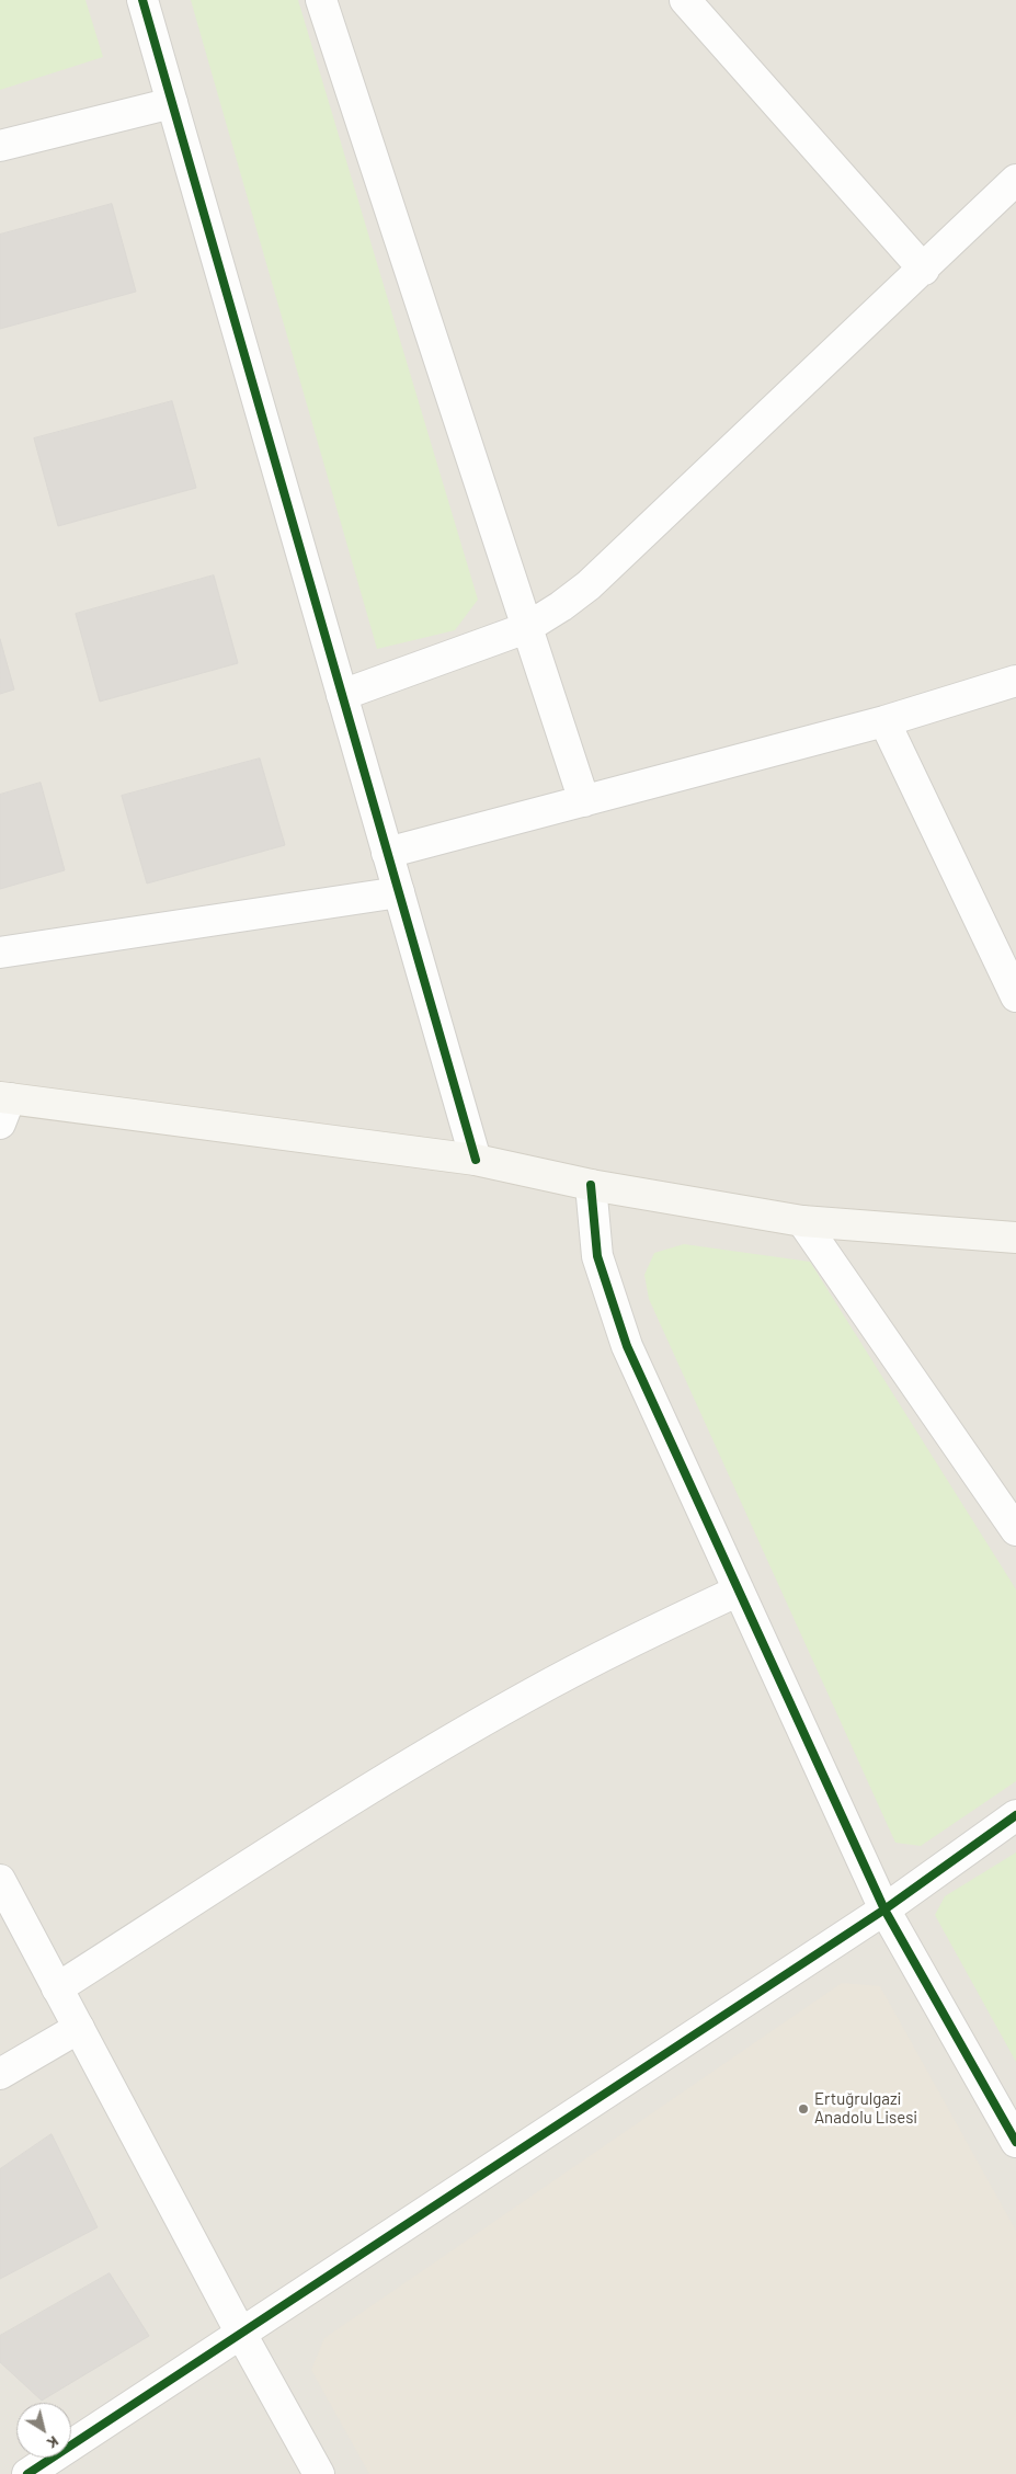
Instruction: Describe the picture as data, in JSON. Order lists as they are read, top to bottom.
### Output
{
  "places": ["Ertuğrulgazi Anadolu Lisesi"],
  "north": "bottom right"
}
